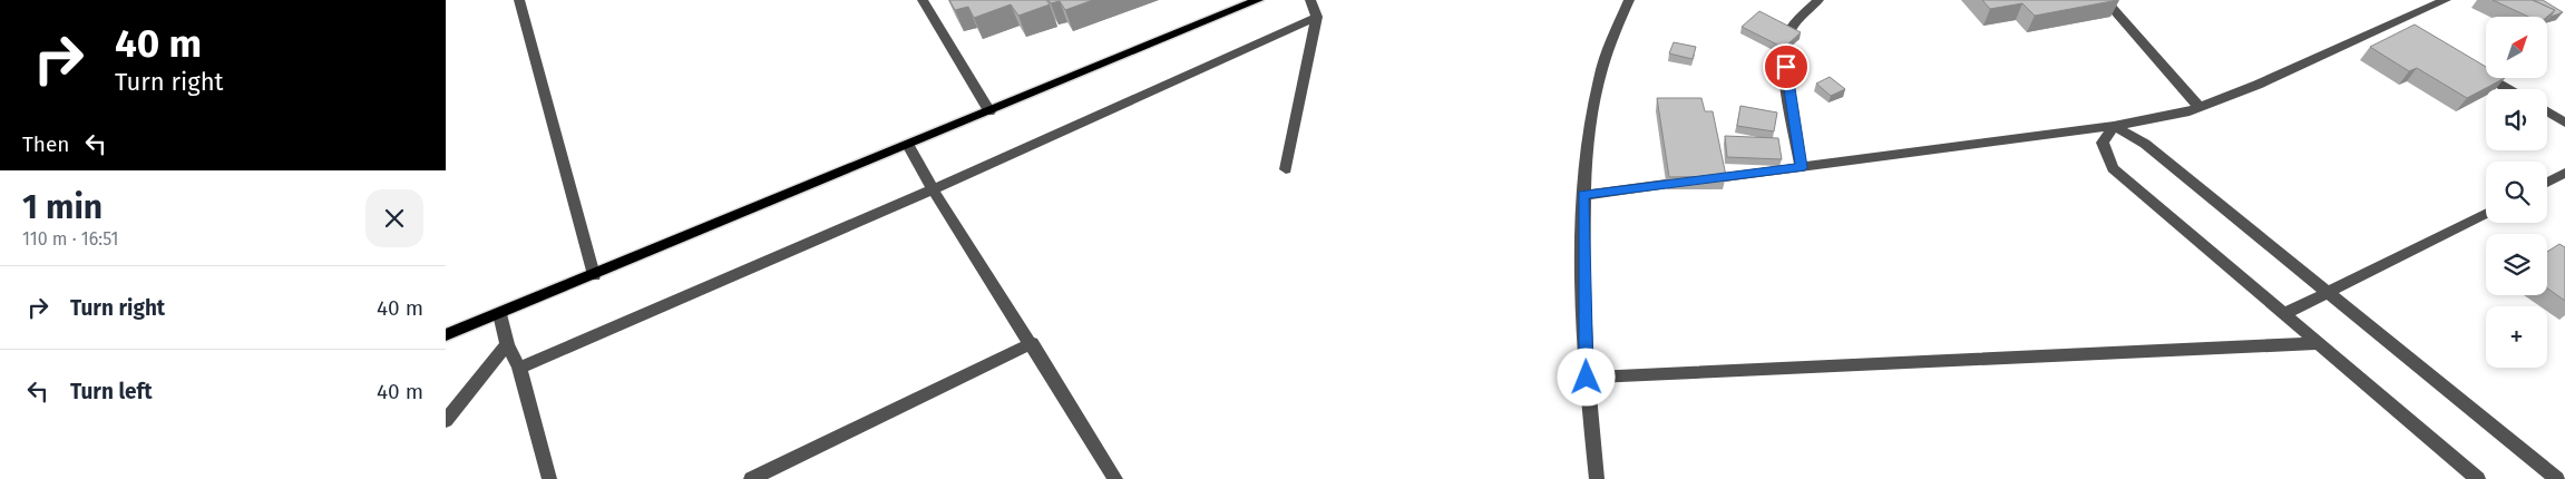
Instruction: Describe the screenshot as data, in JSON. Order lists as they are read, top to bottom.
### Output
{
  "north": "top right",
  "page": {
    "turn": ["40 m", "Turn right"],
    "map_buttons": "+",
    "then": "Then",
    "heading": ["1 min", "110 m · 16:51"],
    "list": [
      {
        "name": "Turn right",
        "value": "40 m"
      },
      {
        "name": "Turn left",
        "value": "40 m"
      }
    ]
  }
}
